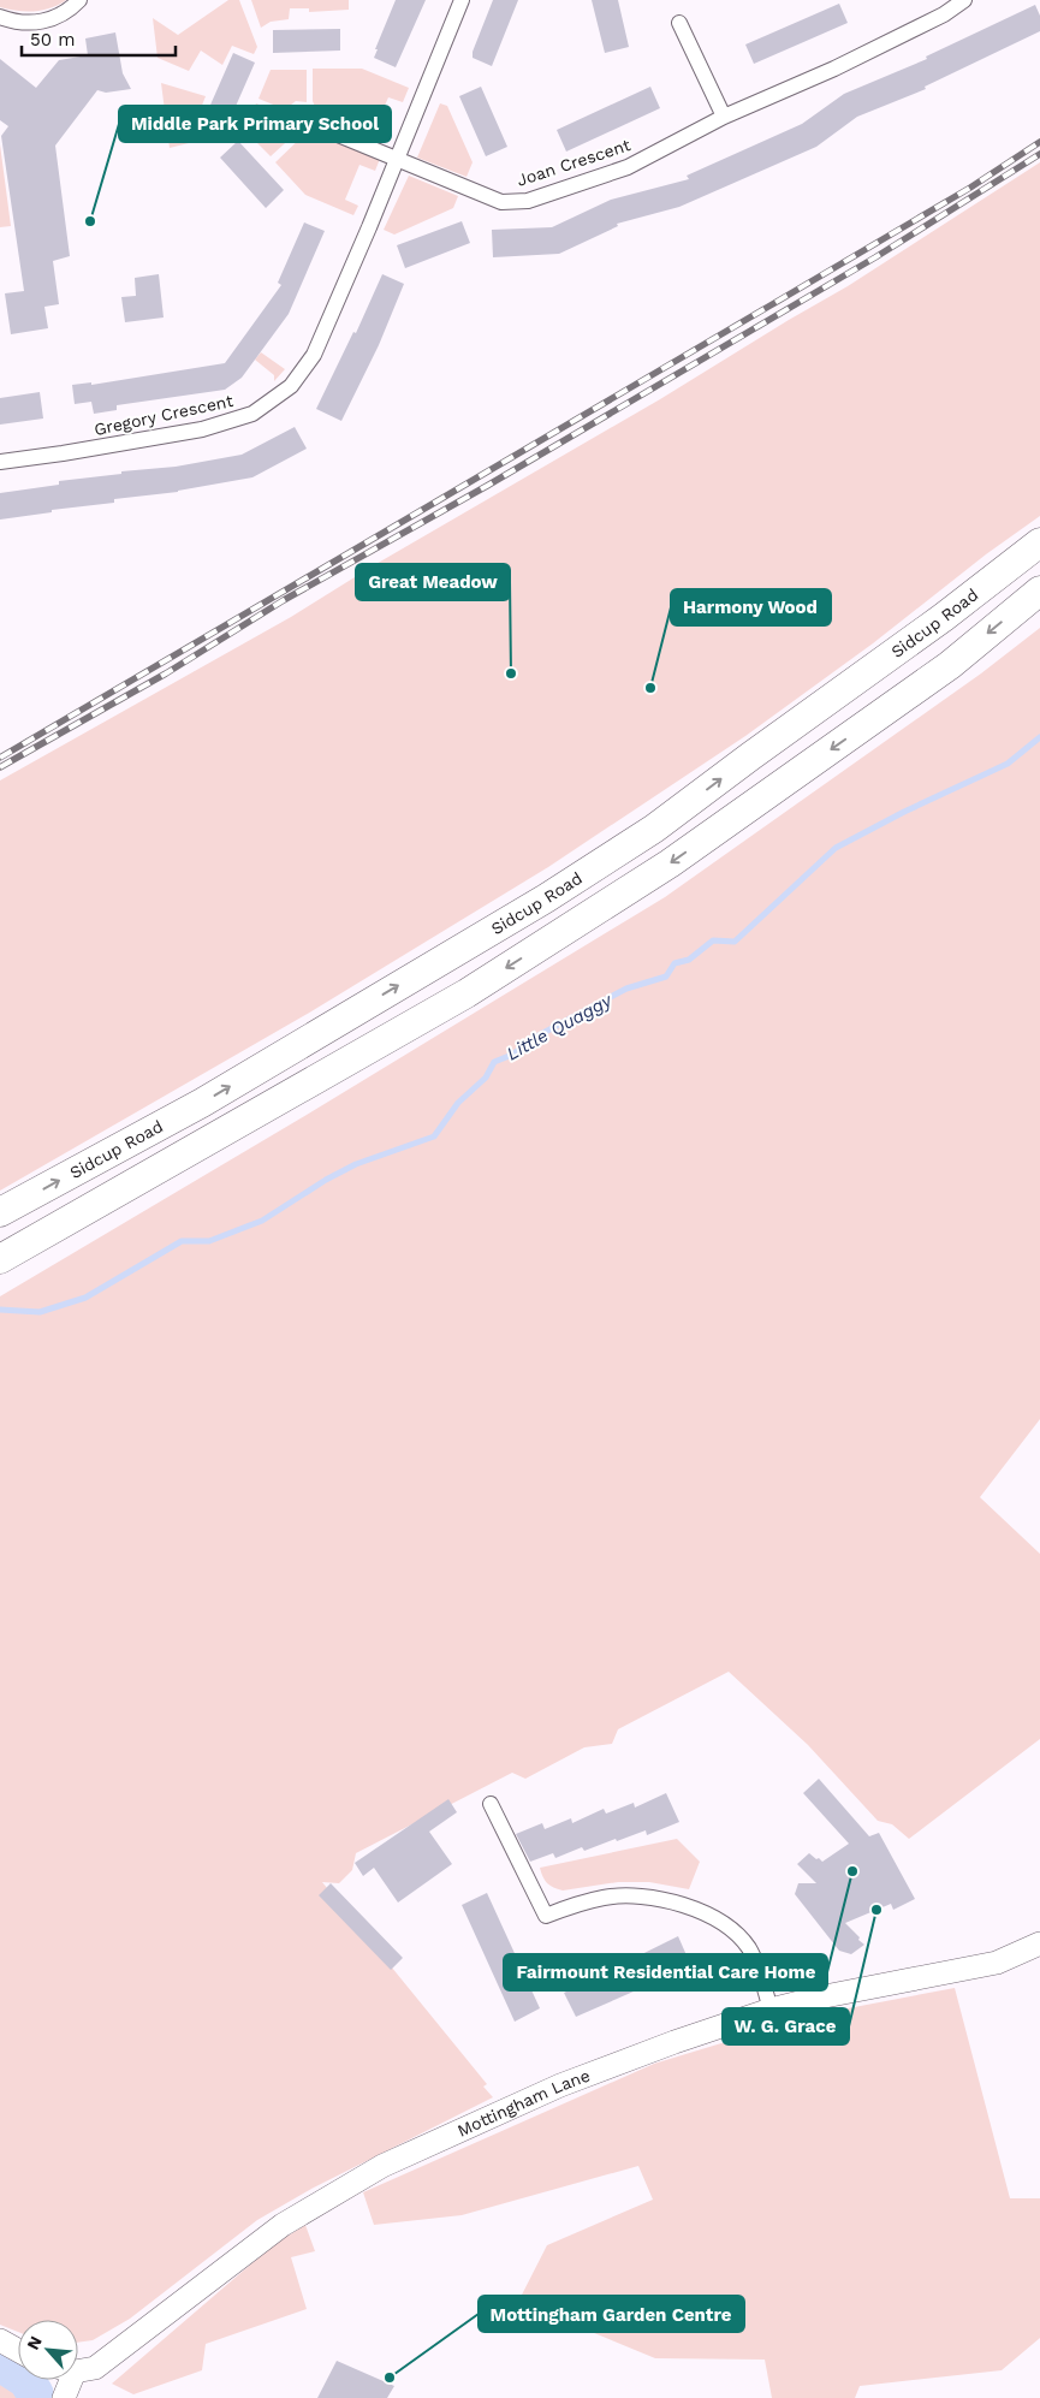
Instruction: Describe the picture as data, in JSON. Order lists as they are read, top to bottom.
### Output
{
  "streets": {
    "highway": ["Sidcup Road"],
    "street": ["Joan Crescent", "Gregory Crescent", "Mottingham Lane"]
  },
  "crossings": [
    ["Joan Crescent", "Gregory Crescent"]
  ],
  "water": ["Little Quaggy"],
  "places": [
    "Middle Park Primary School",
    "Great Meadow",
    "Harmony Wood",
    "Fairmount Residential Care Home",
    "W. G. Grace",
    "Mottingham Garden Centre"
  ],
  "scale_bar": "50 m",
  "north": "top left"
}
